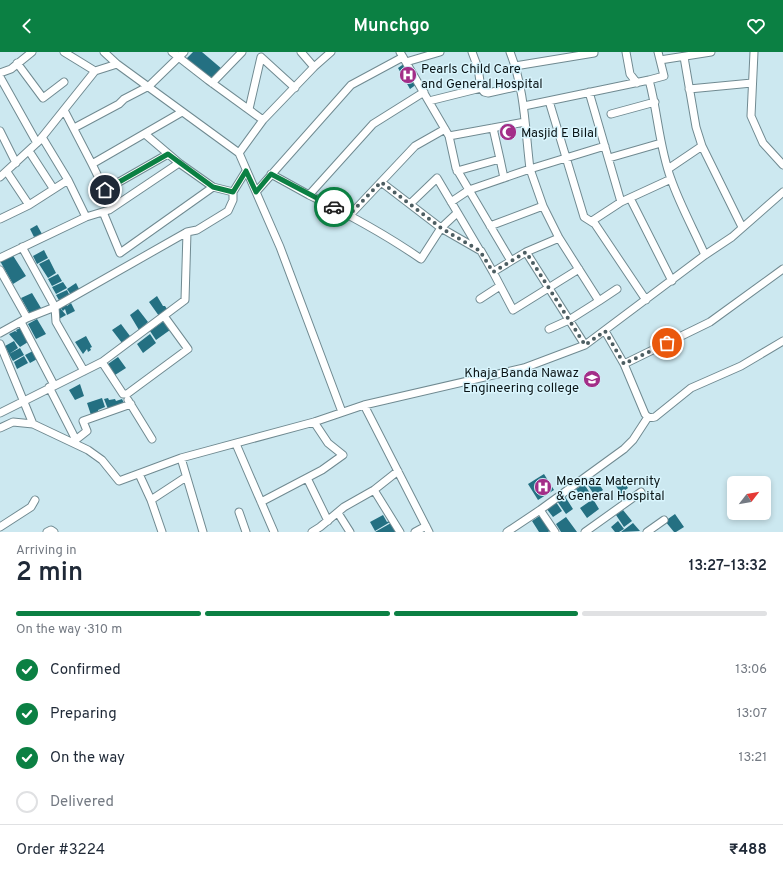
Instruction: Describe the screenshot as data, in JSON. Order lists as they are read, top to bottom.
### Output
{
  "places": {
    "hospital": ["Pearls Child Care and General Hospital", "Meenaz Maternity & General Hospital"],
    "mosque": ["Masjid E Bilal"],
    "school or university": ["Khaja Banda Nawaz Engineering college"]
  },
  "north": "top right",
  "page": {
    "header": "Munchgo",
    "heading": ["2 min", "Arriving in", "13:27–13:32"],
    "panel": ["Order #3224", "₹488"],
    "bar": "On the way · 310 m",
    "list": [
      ["Confirmed", "13:06"],
      ["Preparing", "13:07"],
      ["On the way", "13:21"],
      "Delivered"
    ]
  }
}
